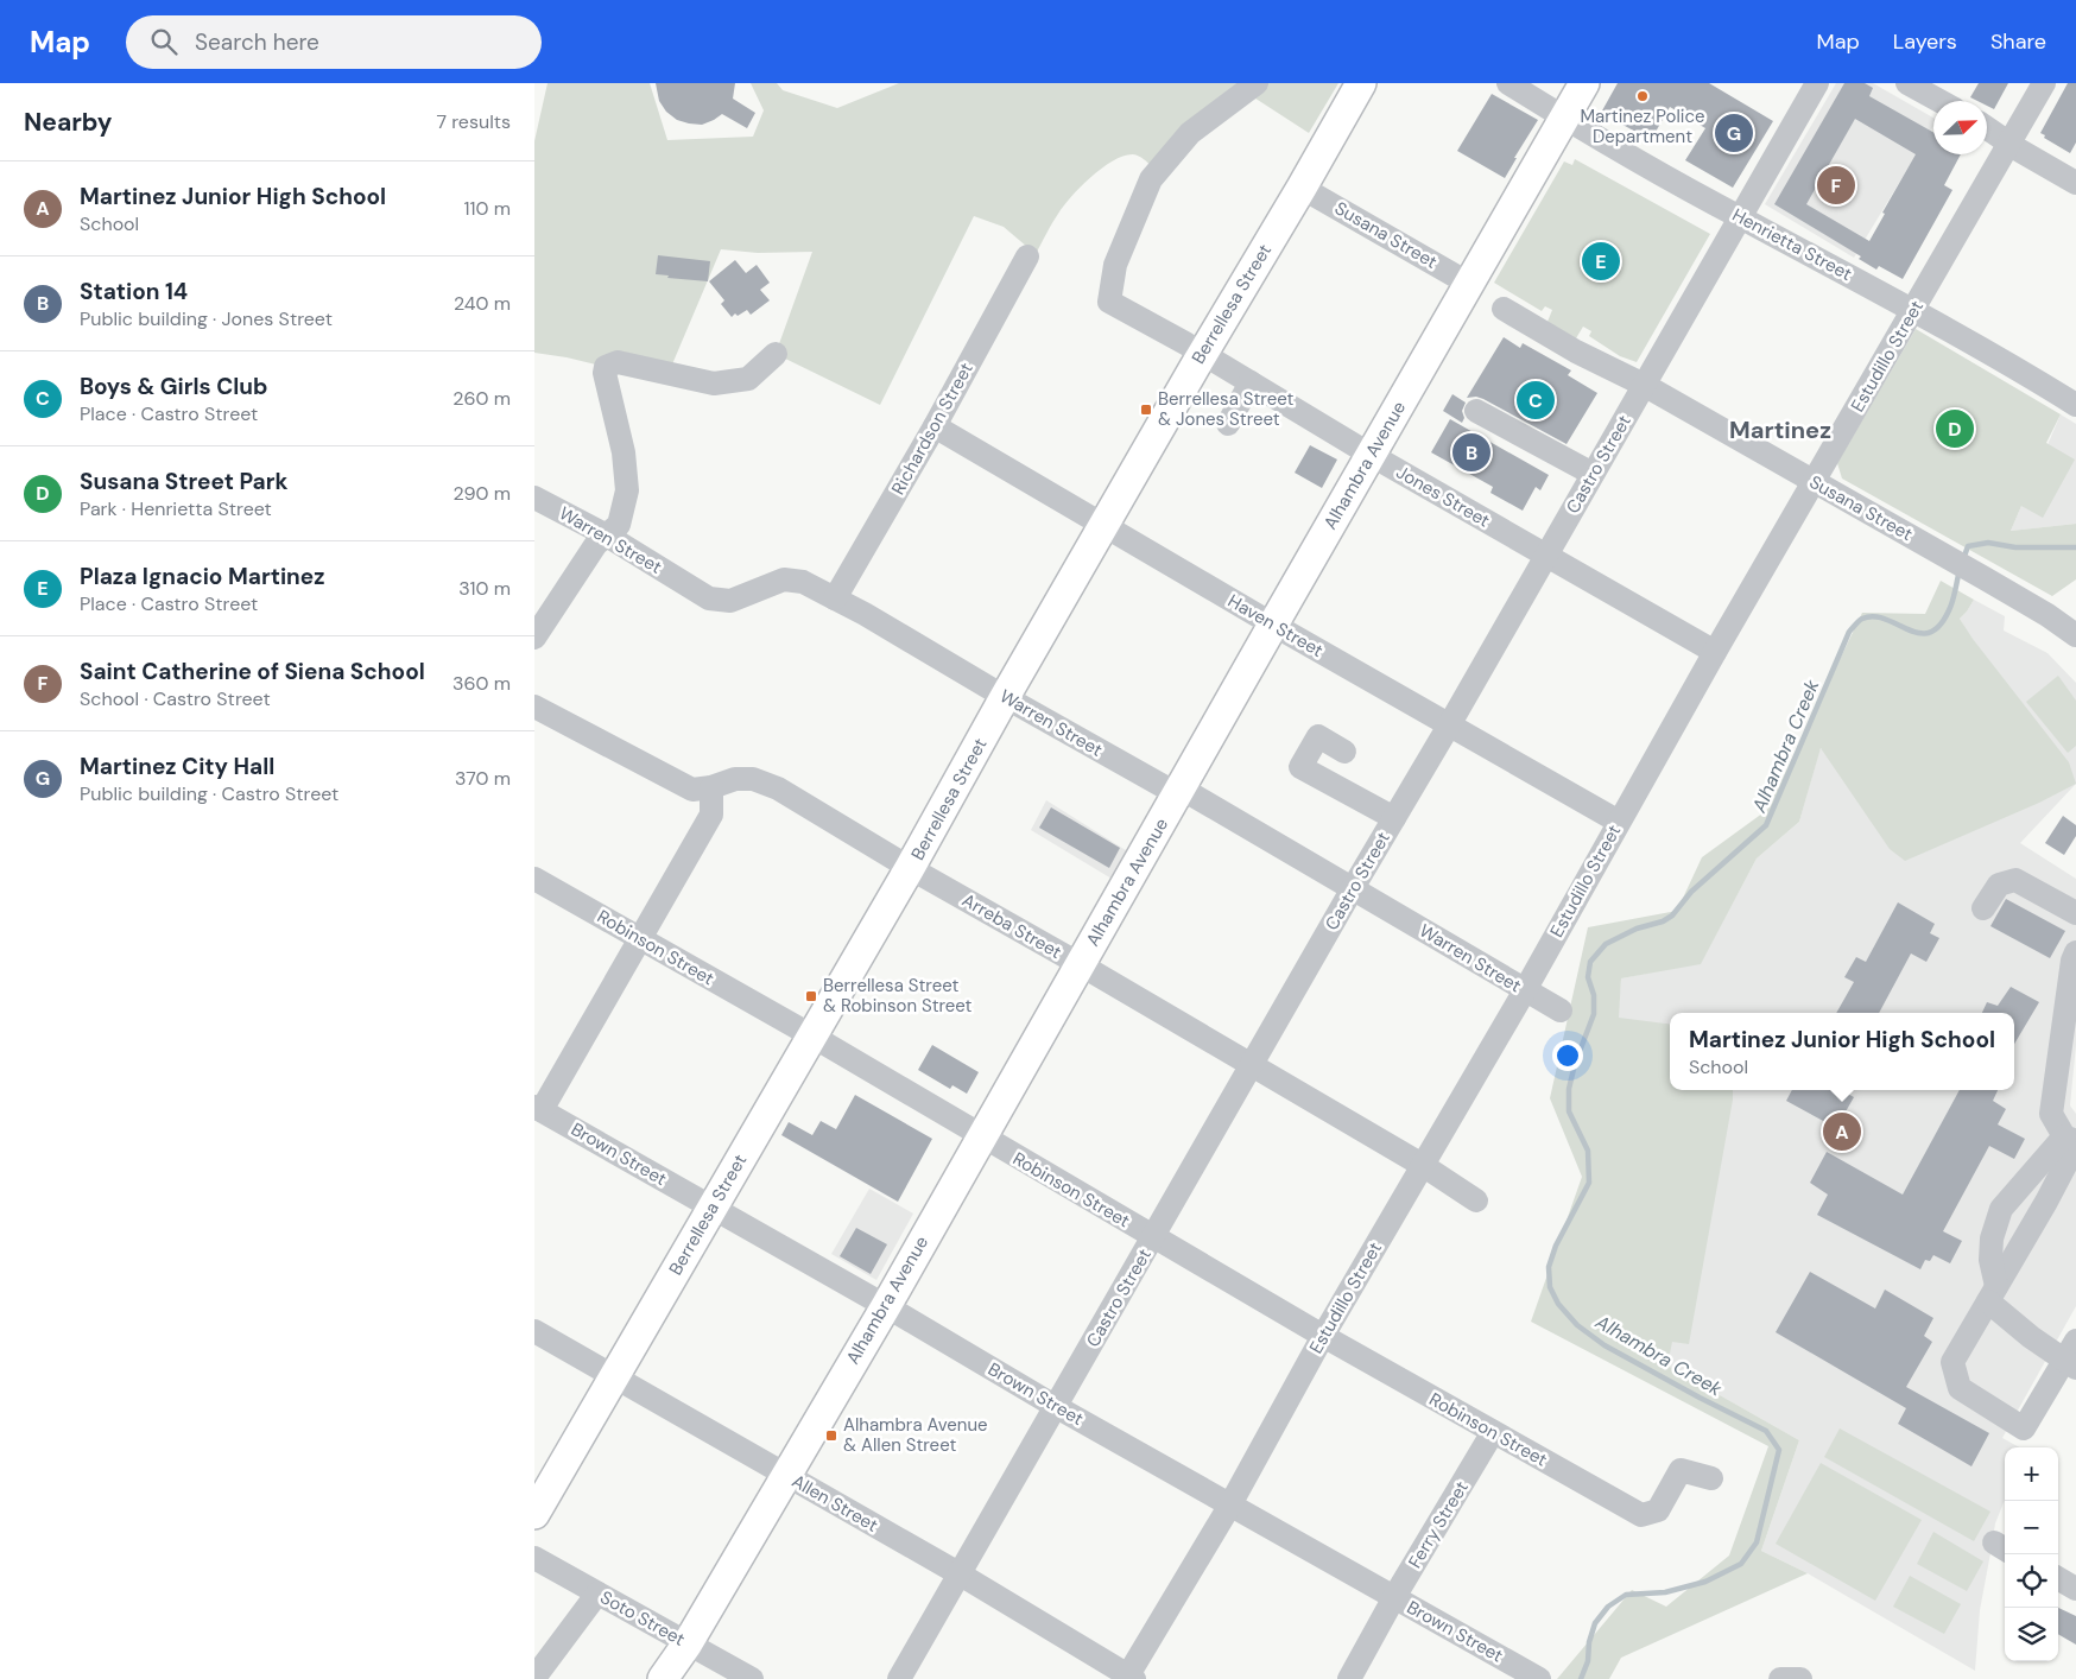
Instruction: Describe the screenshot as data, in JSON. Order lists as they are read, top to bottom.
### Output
{
  "streets": {
    "main road": ["Berrellesa Street", "Alhambra Avenue"],
    "street": [
      "Susana Street",
      "Henrietta Street",
      "Estudillo Street",
      "Richardson Street",
      "Castro Street",
      "Jones Street",
      "Warren Street",
      "Haven Street",
      "Arreba Street",
      "Robinson Street",
      "Brown Street",
      "Allen Street",
      "Ferry Street",
      "Soto Street"
    ]
  },
  "crossings": [
    ["Susana Street", "Berrellesa Street"],
    ["Susana Street", "Estudillo Street"],
    ["Susana Street", "Castro Street"],
    ["Susana Street", "Alhambra Avenue"],
    ["Henrietta Street", "Estudillo Street"],
    ["Henrietta Street", "Castro Street"],
    ["Henrietta Street", "Alhambra Avenue"],
    ["Berrellesa Street", "Jones Street"],
    ["Berrellesa Street", "Warren Street"],
    ["Berrellesa Street", "Haven Street"],
    ["Berrellesa Street", "Arreba Street"],
    ["Berrellesa Street", "Robinson Street"],
    ["Berrellesa Street", "Brown Street"],
    ["Berrellesa Street", "Allen Street"],
    ["Estudillo Street", "Jones Street"],
    ["Estudillo Street", "Warren Street"],
    ["Estudillo Street", "Haven Street"],
    ["Estudillo Street", "Arreba Street"],
    ["Estudillo Street", "Robinson Street"],
    ["Estudillo Street", "Brown Street"],
    ["Estudillo Street", "Allen Street"],
    ["Richardson Street", "Warren Street"],
    ["Richardson Street", "Haven Street"],
    ["Castro Street", "Jones Street"],
    ["Castro Street", "Warren Street"],
    ["Castro Street", "Haven Street"],
    ["Castro Street", "Arreba Street"],
    ["Castro Street", "Robinson Street"],
    ["Castro Street", "Brown Street"],
    ["Castro Street", "Allen Street"],
    ["Alhambra Avenue", "Jones Street"],
    ["Alhambra Avenue", "Warren Street"],
    ["Alhambra Avenue", "Haven Street"],
    ["Alhambra Avenue", "Arreba Street"],
    ["Alhambra Avenue", "Robinson Street"],
    ["Alhambra Avenue", "Brown Street"],
    ["Alhambra Avenue", "Allen Street"],
    ["Alhambra Avenue", "Soto Street"],
    ["Robinson Street", "Ferry Street"],
    ["Brown Street", "Ferry Street"]
  ],
  "districts": ["Martinez"],
  "water": ["Alhambra Creek"],
  "places": {
    "other": ["Martinez Police Department"],
    "transit": ["Berrellesa Street & Jones Street", "Berrellesa Street & Robinson Street", "Alhambra Avenue & Allen Street"]
  },
  "north": "top right",
  "page": {
    "header": "Map",
    "search": "Search here",
    "nav": ["Map", "Layers", "Share"],
    "heading": ["Nearby", "7 results"],
    "pins": [
      "G",
      "F",
      "E",
      "C",
      "D",
      "B",
      "A"
    ],
    "list": [
      {
        "mark": "A",
        "name": "Martinez Junior High School",
        "note": "School",
        "value": "110 m"
      },
      {
        "mark": "B",
        "name": "Station 14",
        "note": "Public building · Jones Street",
        "value": "240 m"
      },
      {
        "mark": "C",
        "name": "Boys & Girls Club",
        "note": "Place · Castro Street",
        "value": "260 m"
      },
      {
        "mark": "D",
        "name": "Susana Street Park",
        "note": "Park · Henrietta Street",
        "value": "290 m"
      },
      {
        "mark": "E",
        "name": "Plaza Ignacio Martinez",
        "note": "Place · Castro Street",
        "value": "310 m"
      },
      {
        "mark": "F",
        "name": "Saint Catherine of Siena School",
        "note": "School · Castro Street",
        "value": "360 m"
      },
      {
        "mark": "G",
        "name": "Martinez City Hall",
        "note": "Public building · Castro Street",
        "value": "370 m"
      }
    ],
    "popup": ["Martinez Junior High School", "School"],
    "map_buttons": ["+", "−"]
  }
}
